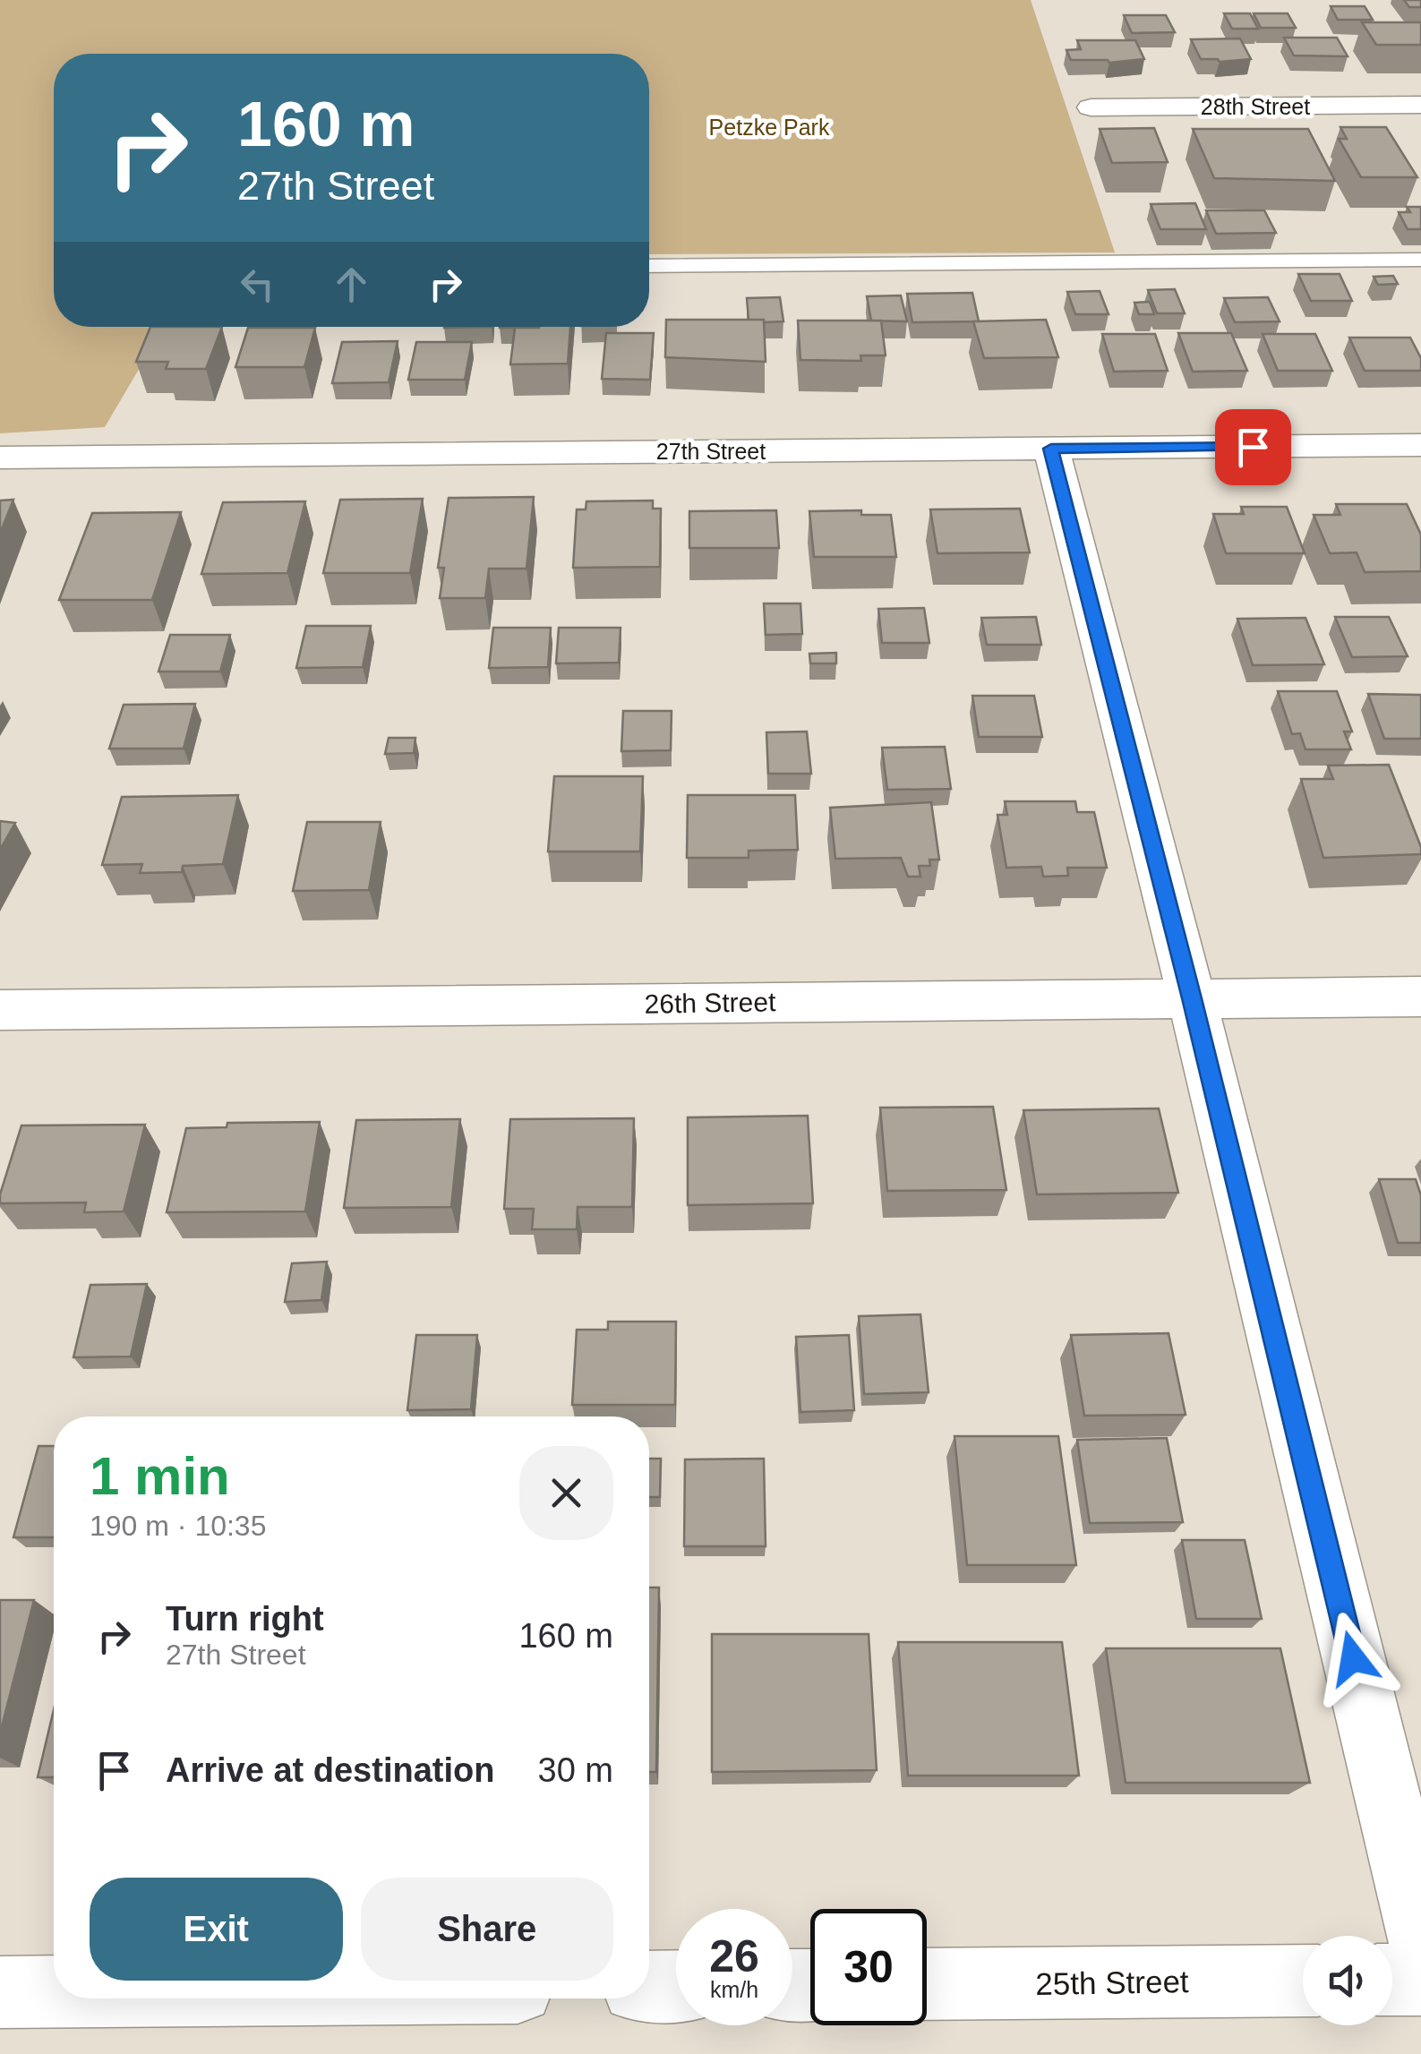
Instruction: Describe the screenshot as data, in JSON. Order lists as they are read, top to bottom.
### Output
{
  "streets": {
    "street": [
      "28th Street",
      "27th Street",
      "26th Street",
      "25th Street"
    ]
  },
  "parks": ["Petzke Park"],
  "page": {
    "turn": ["160 m", "27th Street"],
    "heading": ["1 min", "190 m · 10:35"],
    "list": [
      {
        "name": "Turn right",
        "note": "27th Street",
        "value": "160 m"
      },
      {
        "name": "Arrive at destination",
        "value": "30 m"
      }
    ],
    "buttons": ["Exit", "Share"],
    "speed": "26 km/h",
    "limit": "30"
  }
}
